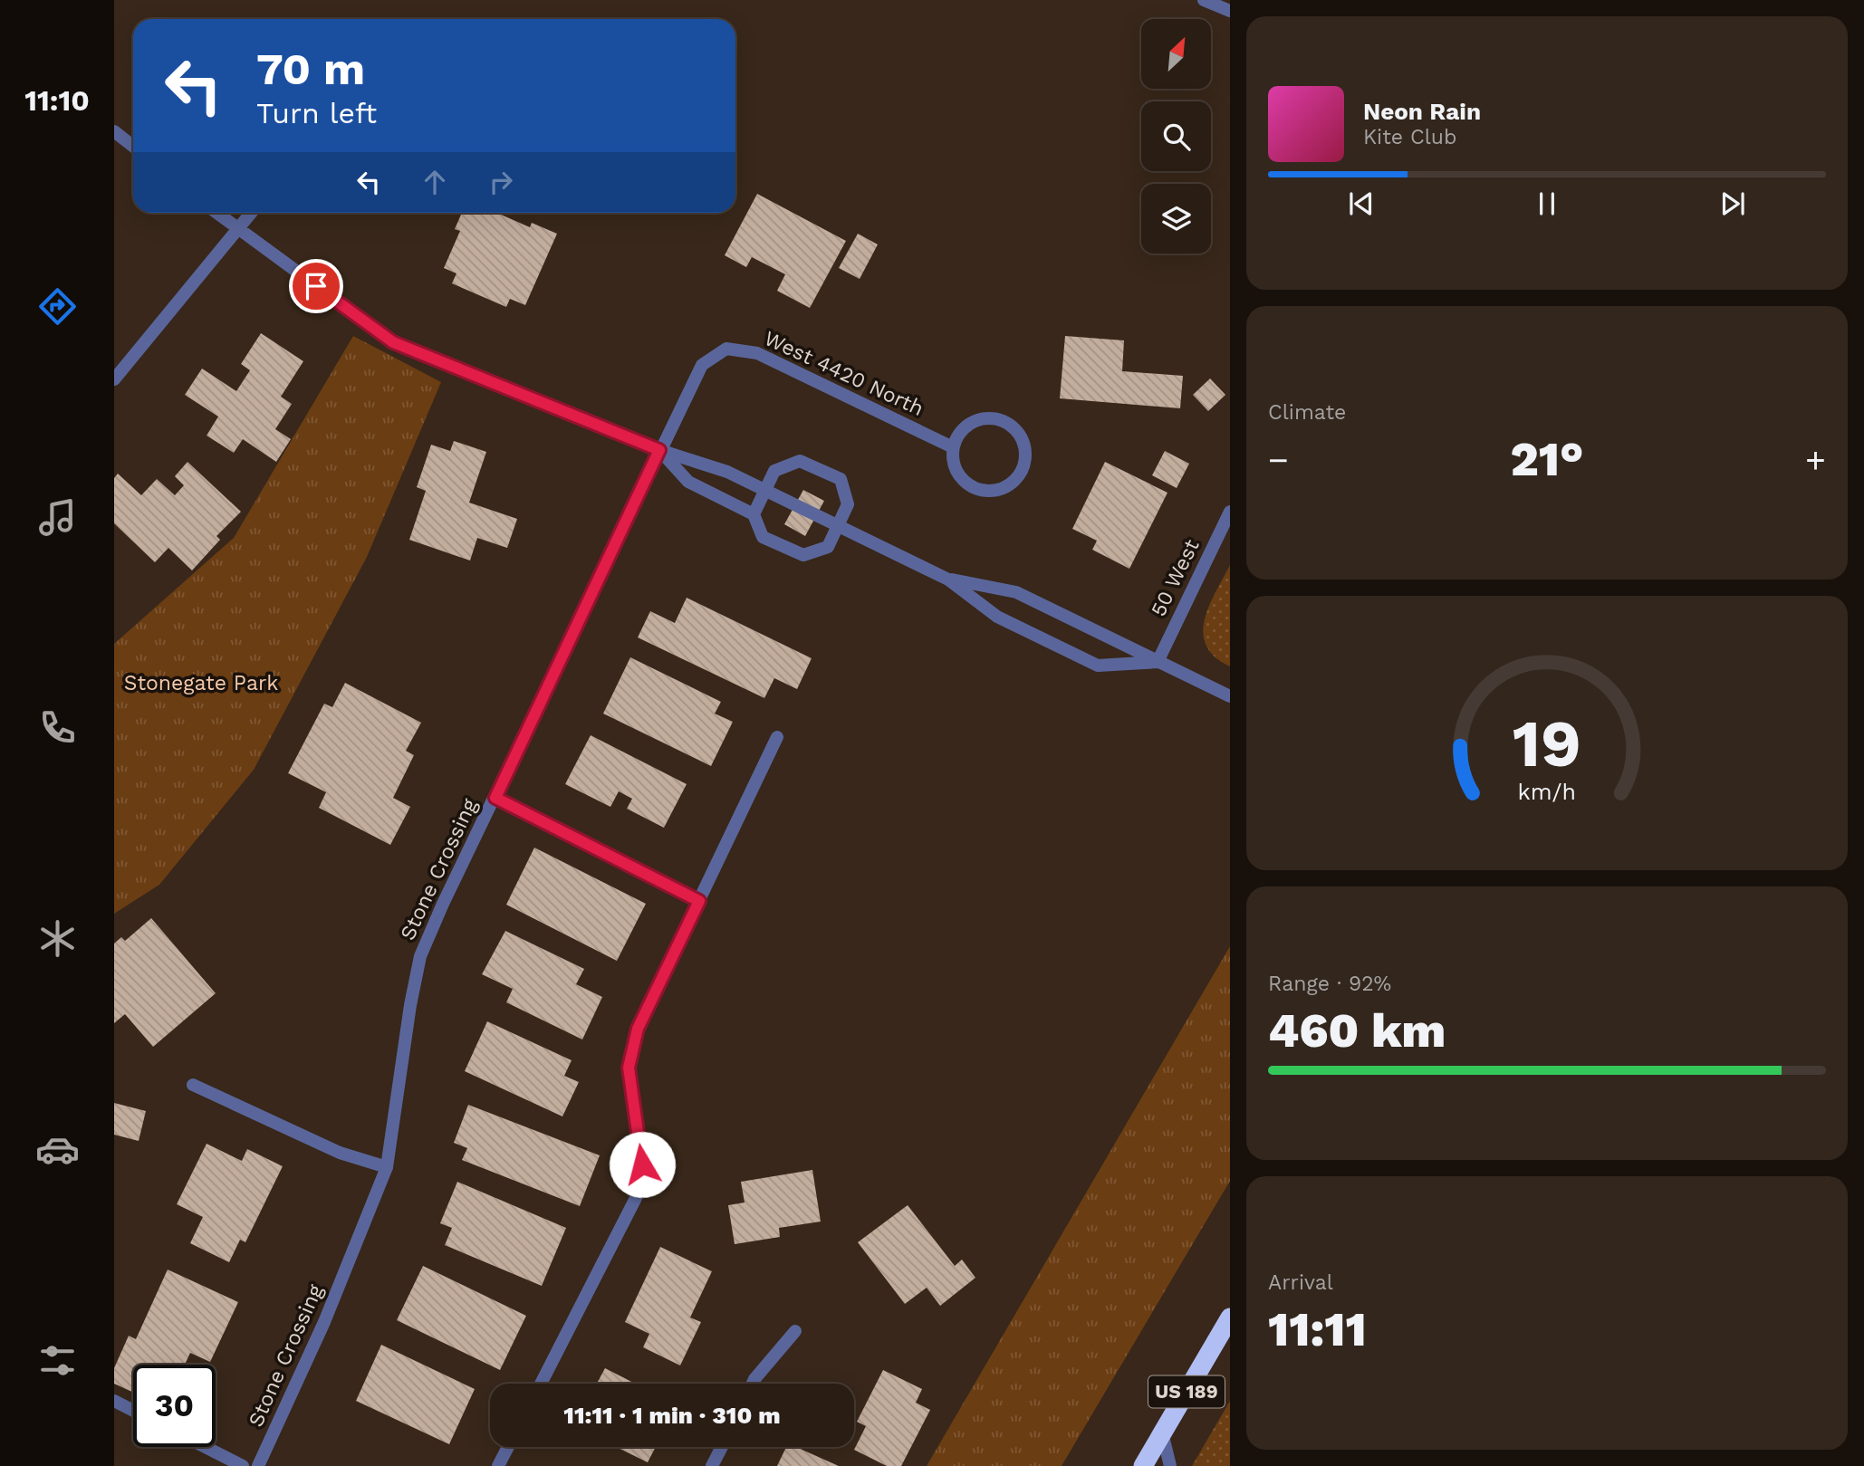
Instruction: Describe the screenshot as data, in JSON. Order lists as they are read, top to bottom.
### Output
{
  "streets": {
    "highway": ["US 189"],
    "street": ["West 4420 North", "50 West", "Stone Crossing"]
  },
  "crossings": [
    ["West 4420 North", "Stone Crossing"]
  ],
  "parks": ["Stonegate Park"],
  "north": "top right",
  "page": {
    "tabs": "11:10",
    "turn": ["70 m", "Turn left"],
    "song": ["Neon Rain", "Kite Club"],
    "tile": [
      "Climate",
      ["Range · 92%", "460 km"],
      ["Arrival", "11:11"]
    ],
    "heat": ["−", "21°", "+"],
    "limit": "30",
    "trip": "11:11 · 1 min · 310 m",
    "gauge": ["19", "km/h"]
  }
}
